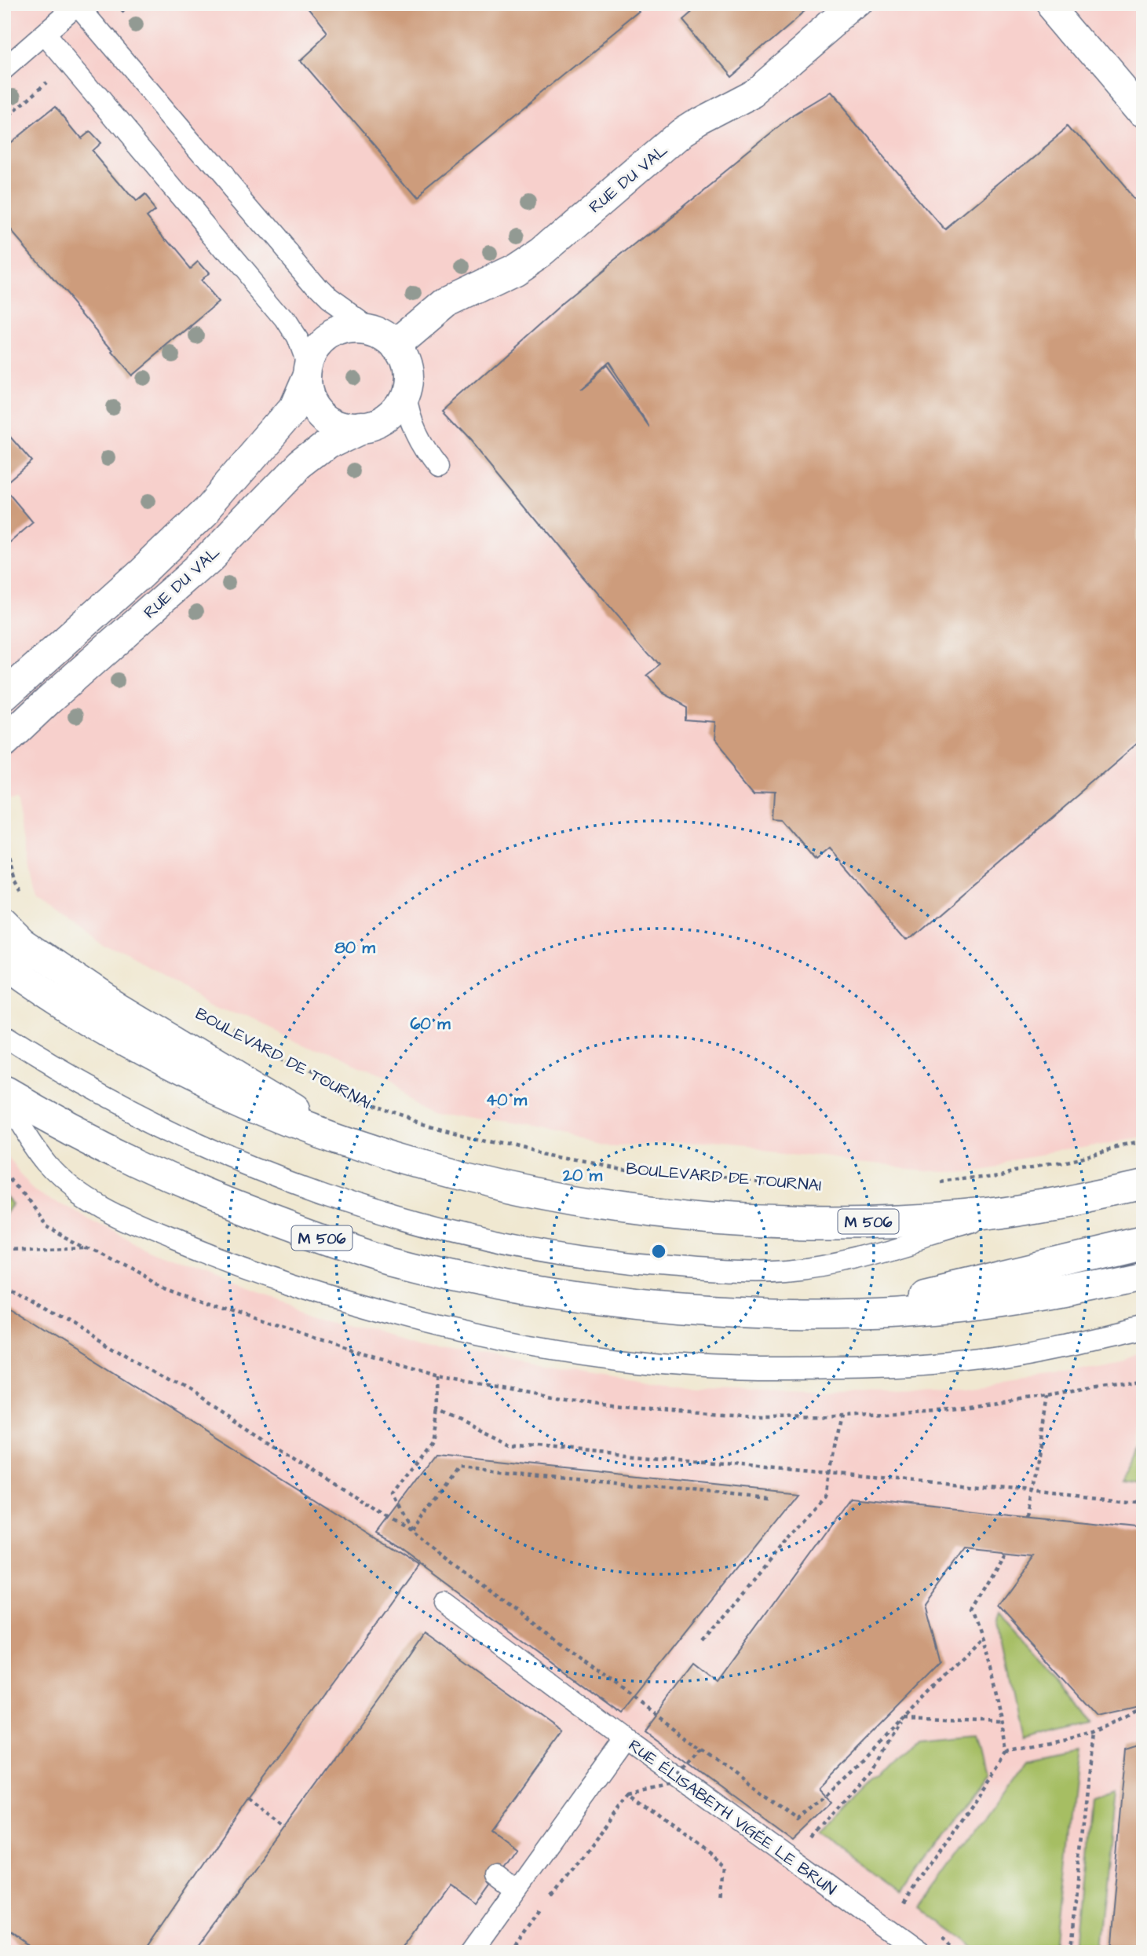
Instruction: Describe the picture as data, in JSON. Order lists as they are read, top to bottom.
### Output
{
  "streets": {
    "main road": ["RUE DU VAL", "M 506"],
    "lane": ["RUE ÉLISABETH VIGÉE LE BRUN"],
    "path": ["BOULEVARD DE TOURNAI"]
  },
  "rings": [
    "80 m",
    "60 m",
    "40 m",
    "20 m"
  ]
}
